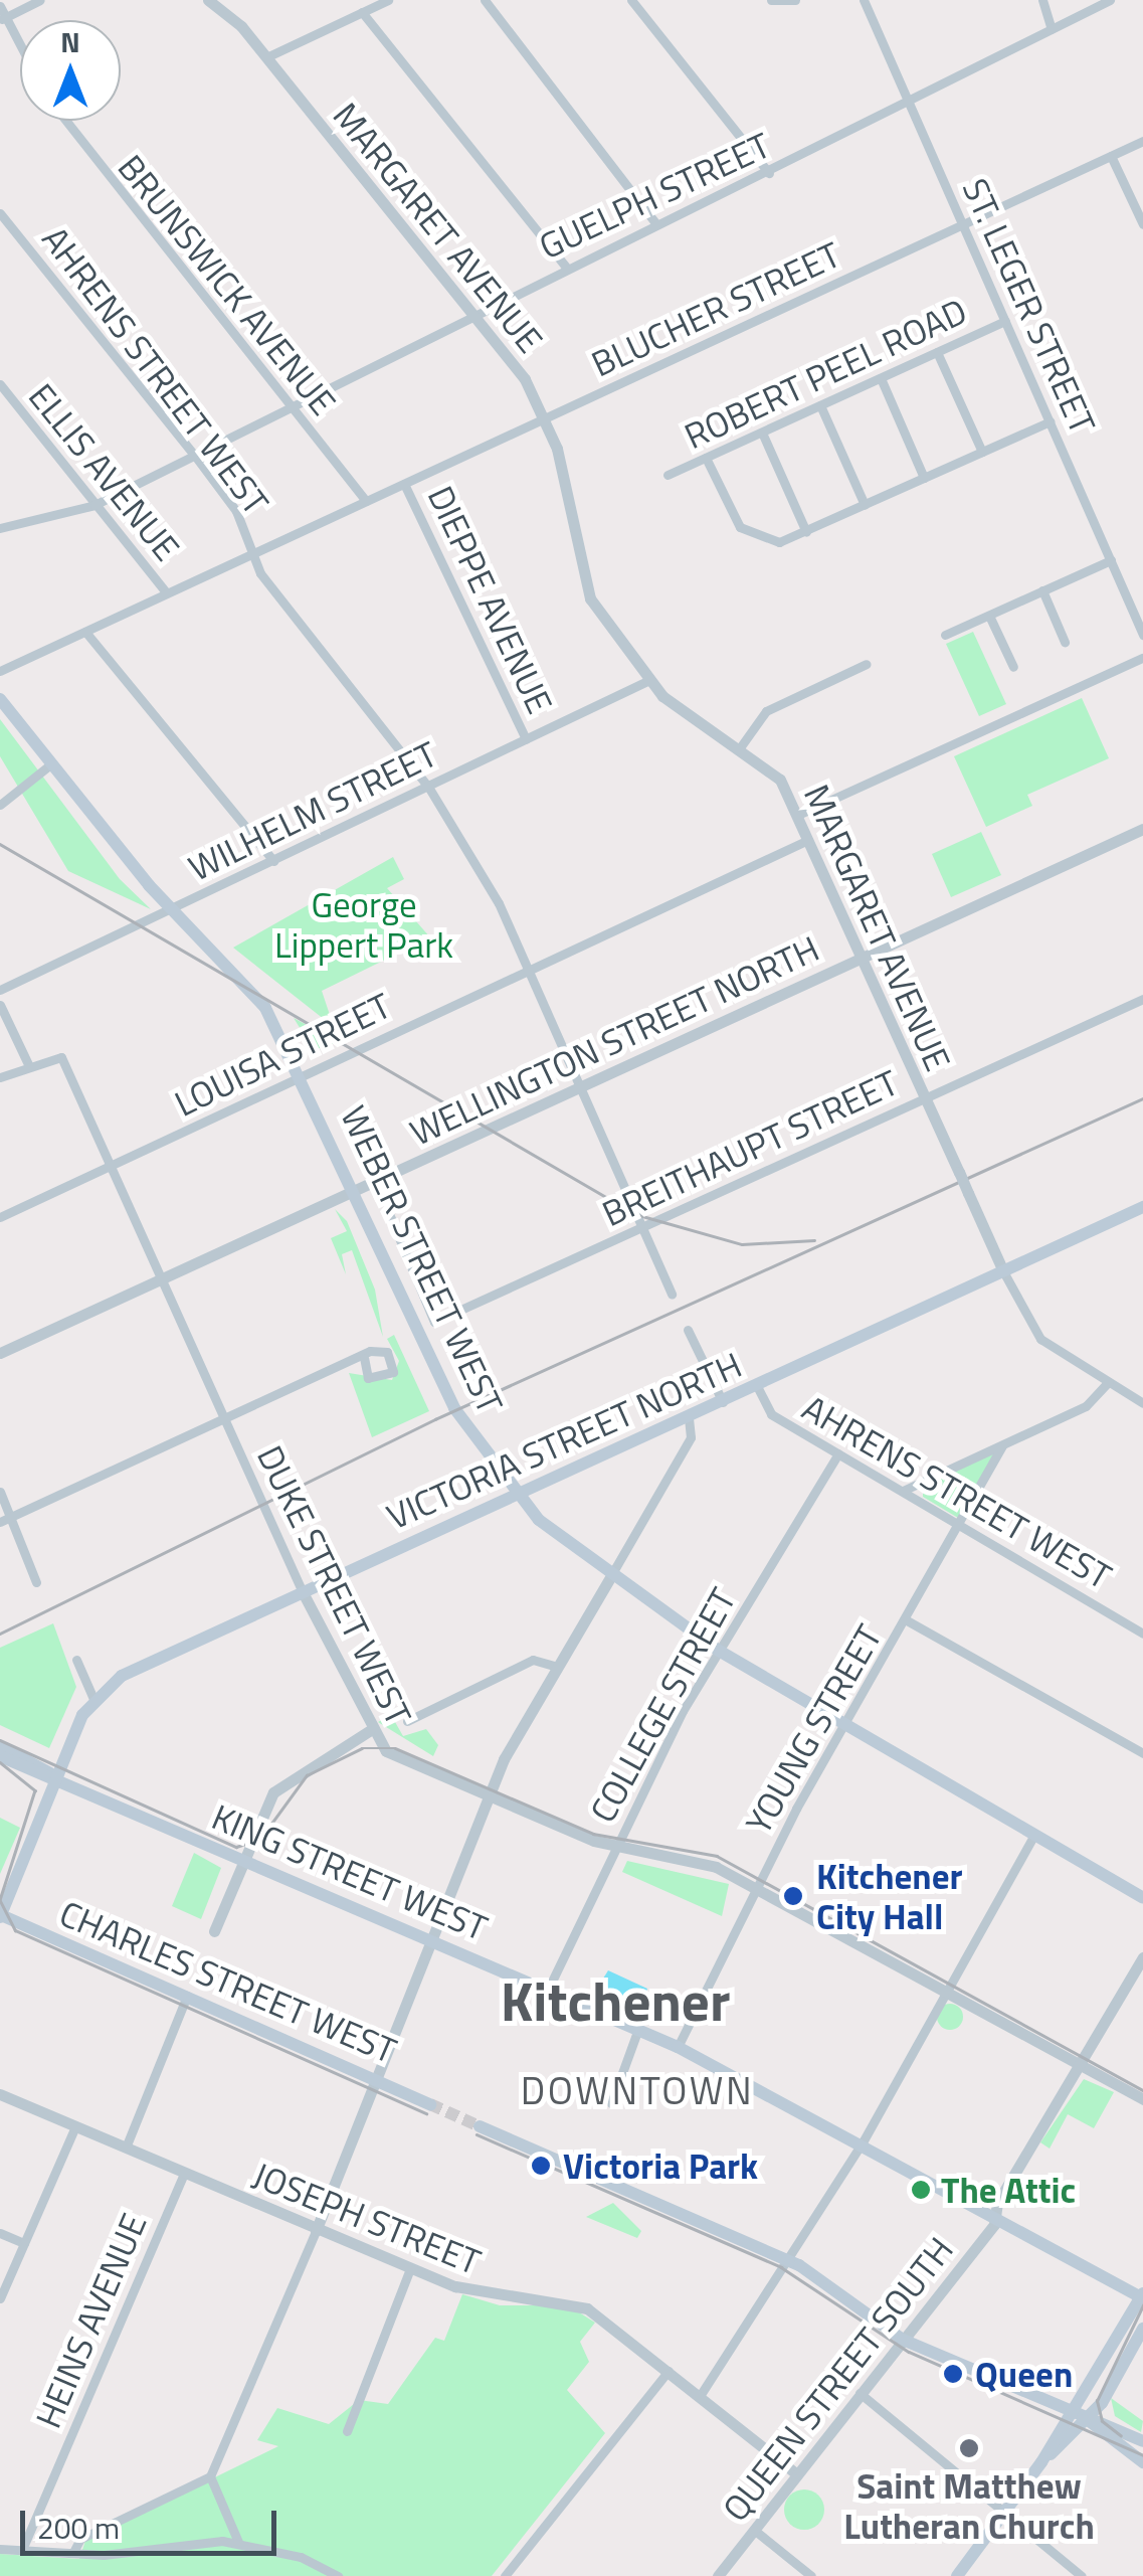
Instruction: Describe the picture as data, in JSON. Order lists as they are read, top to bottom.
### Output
{
  "streets": {
    "main road": [
      "WEBER STREET WEST",
      "VICTORIA STREET NORTH",
      "KING STREET WEST",
      "CHARLES STREET WEST"
    ],
    "street": [
      "GUELPH STREET",
      "MARGARET AVENUE",
      "BRUNSWICK AVENUE",
      "ST. LEGER STREET",
      "BLUCHER STREET",
      "AHRENS STREET WEST",
      "ROBERT PEEL ROAD",
      "ELLIS AVENUE",
      "DIEPPE AVENUE",
      "WILHELM STREET",
      "WELLINGTON STREET NORTH",
      "LOUISA STREET",
      "BREITHAUPT STREET",
      "DUKE STREET WEST",
      "COLLEGE STREET",
      "YOUNG STREET",
      "JOSEPH STREET",
      "HEINS AVENUE",
      "QUEEN STREET SOUTH"
    ]
  },
  "crossings": [
    ["GUELPH STREET", "MARGARET AVENUE"],
    ["GUELPH STREET", "BRUNSWICK AVENUE"],
    ["GUELPH STREET", "ST. LEGER STREET"],
    ["GUELPH STREET", "AHRENS STREET WEST"],
    ["GUELPH STREET", "ELLIS AVENUE"],
    ["MARGARET AVENUE", "BLUCHER STREET"],
    ["MARGARET AVENUE", "WILHELM STREET"],
    ["MARGARET AVENUE", "WELLINGTON STREET NORTH"],
    ["MARGARET AVENUE", "LOUISA STREET"],
    ["MARGARET AVENUE", "BREITHAUPT STREET"],
    ["MARGARET AVENUE", "VICTORIA STREET NORTH"],
    ["BRUNSWICK AVENUE", "BLUCHER STREET"],
    ["ST. LEGER STREET", "BLUCHER STREET"],
    ["ST. LEGER STREET", "ROBERT PEEL ROAD"],
    ["BLUCHER STREET", "AHRENS STREET WEST"],
    ["BLUCHER STREET", "ELLIS AVENUE"],
    ["BLUCHER STREET", "DIEPPE AVENUE"],
    ["AHRENS STREET WEST", "WILHELM STREET"],
    ["AHRENS STREET WEST", "WELLINGTON STREET NORTH"],
    ["AHRENS STREET WEST", "LOUISA STREET"],
    ["AHRENS STREET WEST", "BREITHAUPT STREET"],
    ["AHRENS STREET WEST", "VICTORIA STREET NORTH"],
    ["AHRENS STREET WEST", "COLLEGE STREET"],
    ["AHRENS STREET WEST", "YOUNG STREET"],
    ["DIEPPE AVENUE", "WILHELM STREET"],
    ["WILHELM STREET", "WEBER STREET WEST"],
    ["WELLINGTON STREET NORTH", "WEBER STREET WEST"],
    ["WELLINGTON STREET NORTH", "DUKE STREET WEST"],
    ["LOUISA STREET", "WEBER STREET WEST"],
    ["LOUISA STREET", "DUKE STREET WEST"],
    ["BREITHAUPT STREET", "WEBER STREET WEST"],
    ["WEBER STREET WEST", "VICTORIA STREET NORTH"],
    ["WEBER STREET WEST", "COLLEGE STREET"],
    ["WEBER STREET WEST", "YOUNG STREET"],
    ["VICTORIA STREET NORTH", "DUKE STREET WEST"],
    ["VICTORIA STREET NORTH", "KING STREET WEST"],
    ["VICTORIA STREET NORTH", "CHARLES STREET WEST"],
    ["DUKE STREET WEST", "COLLEGE STREET"],
    ["DUKE STREET WEST", "YOUNG STREET"],
    ["DUKE STREET WEST", "QUEEN STREET SOUTH"],
    ["COLLEGE STREET", "KING STREET WEST"],
    ["YOUNG STREET", "KING STREET WEST"],
    ["KING STREET WEST", "QUEEN STREET SOUTH"],
    ["JOSEPH STREET", "HEINS AVENUE"],
    ["JOSEPH STREET", "QUEEN STREET SOUTH"]
  ],
  "districts": ["Kitchener", "DOWNTOWN"],
  "parks": ["George Lippert Park"],
  "places": [
    "Kitchener City Hall",
    "Victoria Park",
    "The Attic",
    "Queen",
    "Saint Matthew Lutheran Church"
  ],
  "scale_bar": "200 m",
  "north": "top"
}
